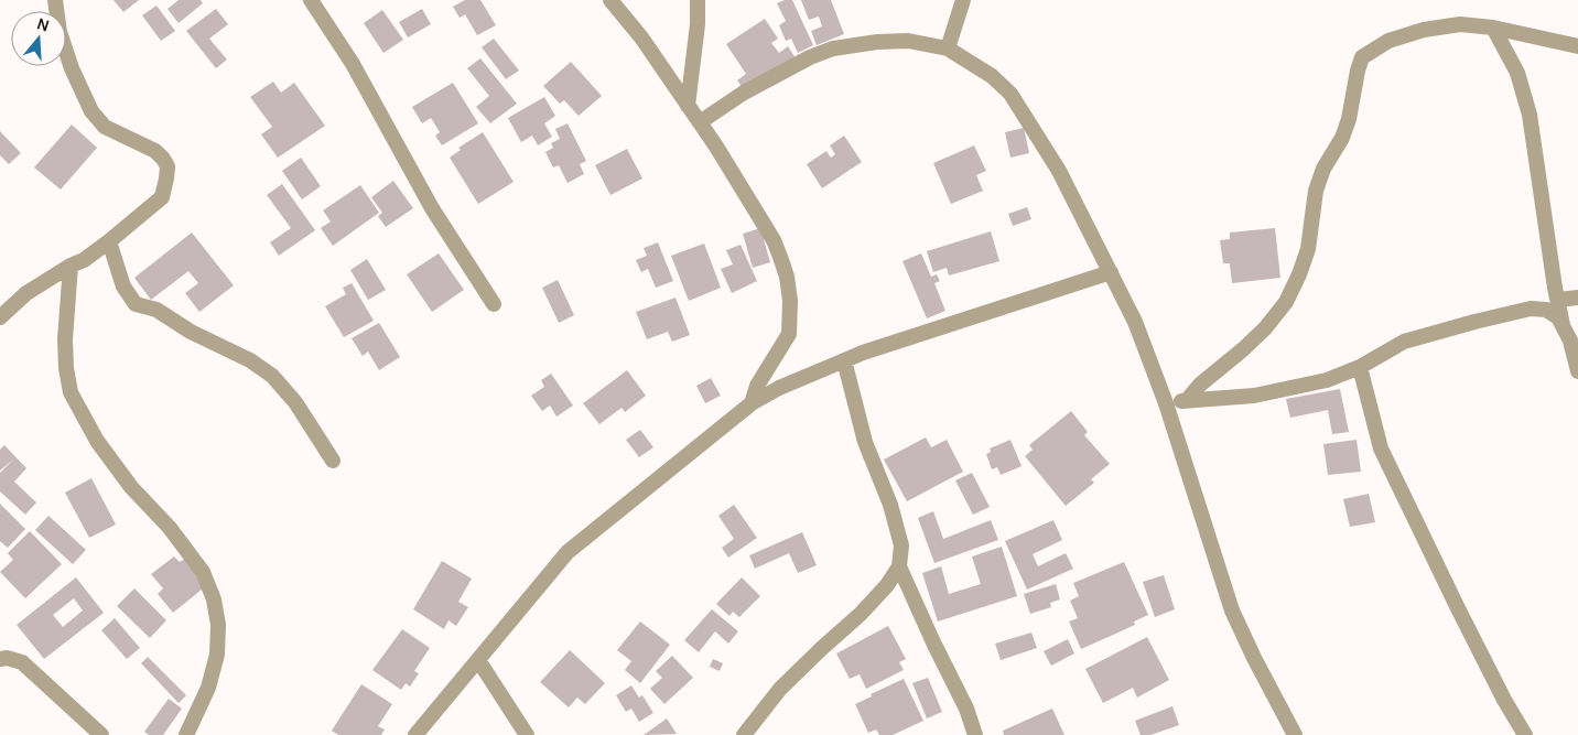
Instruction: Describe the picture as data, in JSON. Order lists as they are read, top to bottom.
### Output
{
  "north": "top"
}
